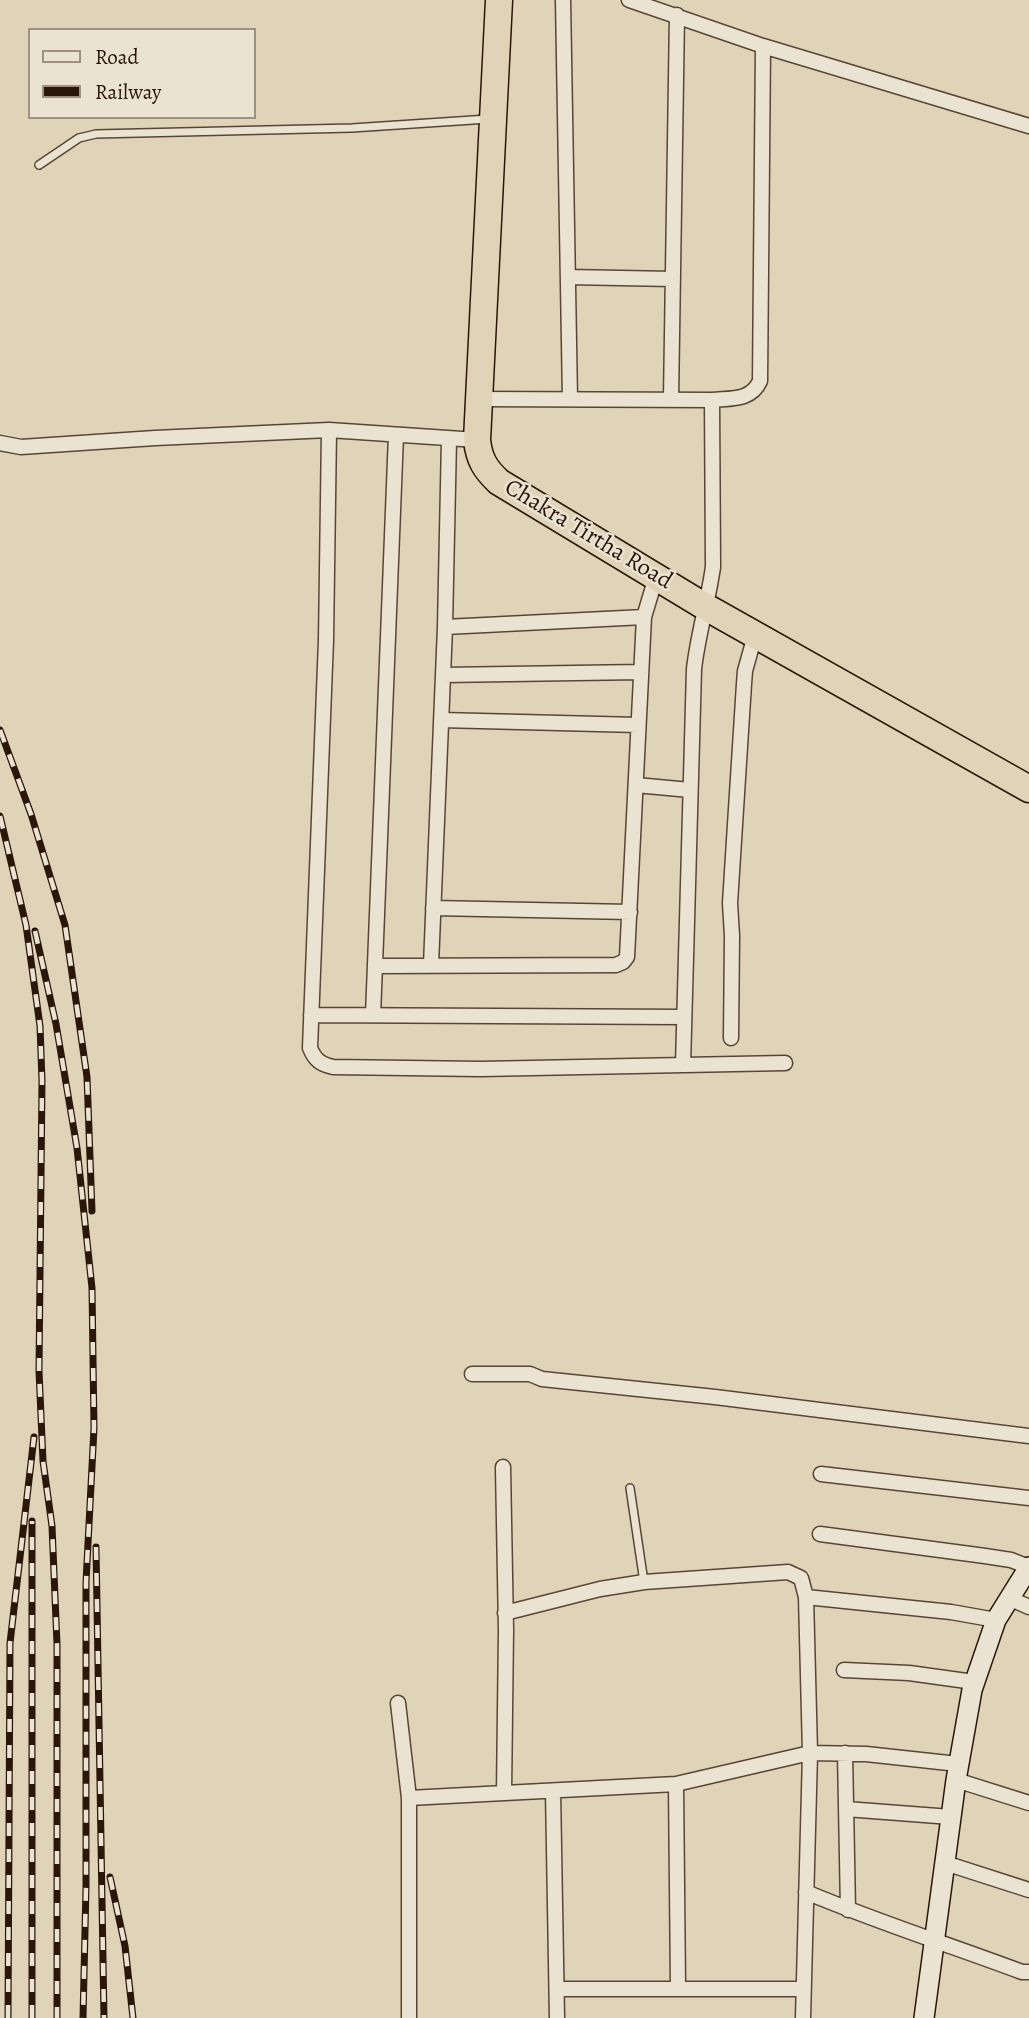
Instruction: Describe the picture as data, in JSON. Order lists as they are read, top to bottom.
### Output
{
  "streets": {
    "highway": ["Chakra Tirtha Road"]
  },
  "legend": ["Road", "Railway"]
}
